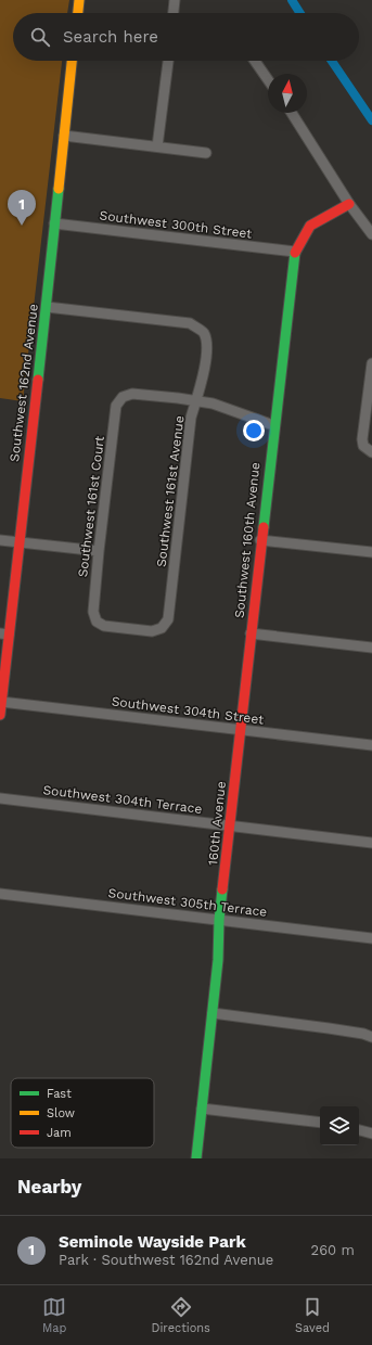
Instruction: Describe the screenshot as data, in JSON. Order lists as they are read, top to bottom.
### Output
{
  "streets": {
    "street": [
      "Southwest 300th Street",
      "Southwest 162nd Avenue",
      "Southwest 161st Avenue",
      "Southwest 161st Court",
      "Southwest 160th Avenue",
      "Southwest 304th Street",
      "Southwest 304th Terrace",
      "160th Avenue",
      "Southwest 305th Terrace"
    ]
  },
  "crossings": [
    ["Southwest 300th Street", "Southwest 162nd Avenue"],
    ["Southwest 300th Street", "Southwest 160th Avenue"],
    ["Southwest 162nd Avenue", "Southwest 161st Avenue"],
    ["Southwest 162nd Avenue", "Southwest 304th Street"],
    ["Southwest 161st Avenue", "Southwest 161st Court"],
    ["Southwest 160th Avenue", "Southwest 304th Street"],
    ["Southwest 160th Avenue", "160th Avenue"],
    ["Southwest 304th Street", "160th Avenue"],
    ["Southwest 304th Terrace", "160th Avenue"],
    ["160th Avenue", "Southwest 305th Terrace"]
  ],
  "legend": ["Fast", "Slow", "Jam"],
  "north": "top",
  "page": {
    "search": "Search here",
    "pins": "1",
    "heading": "Nearby",
    "list": [
      {
        "mark": "1",
        "name": "Seminole Wayside Park",
        "note": "Park · Southwest 162nd Avenue",
        "value": "260 m"
      }
    ],
    "nav": ["Map", "Directions", "Saved"]
  }
}
